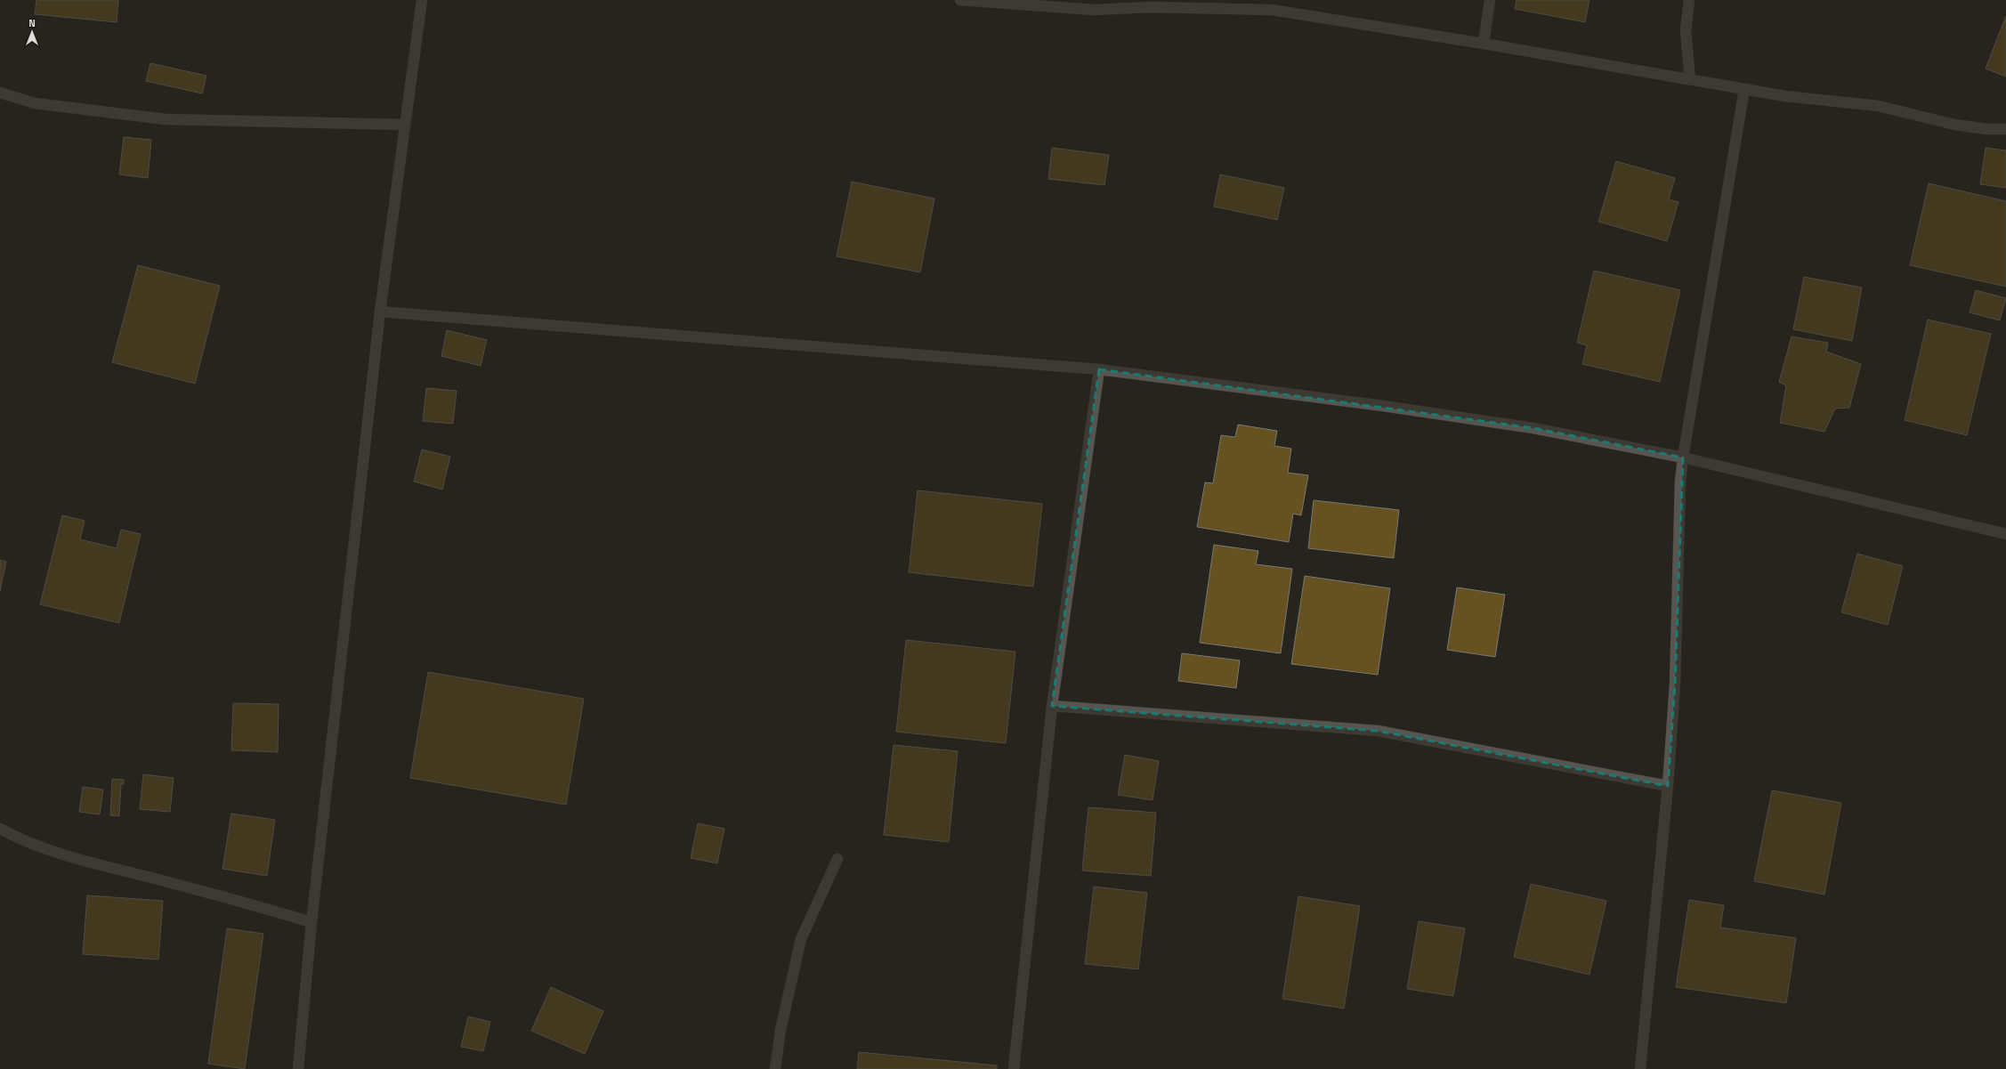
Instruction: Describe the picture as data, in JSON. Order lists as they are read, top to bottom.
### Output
{
  "north": "top"
}
